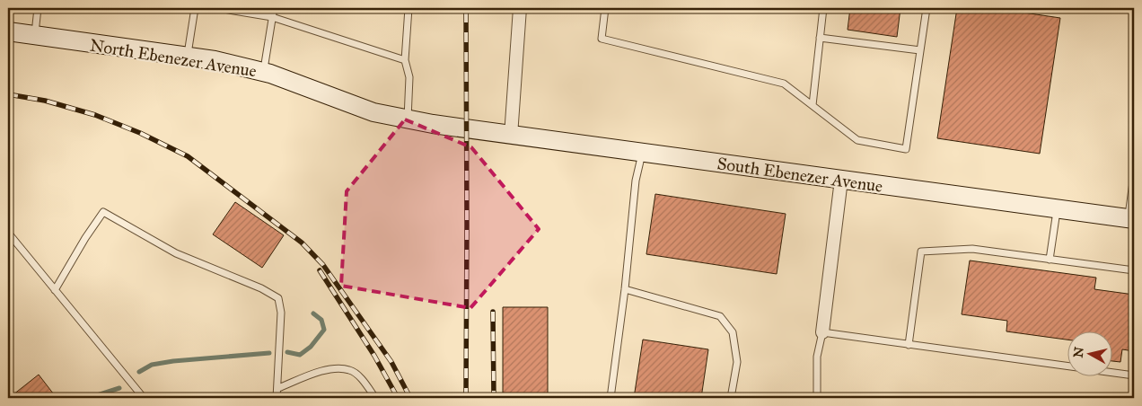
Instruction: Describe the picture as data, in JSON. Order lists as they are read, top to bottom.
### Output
{
  "streets": {
    "street": ["North Ebenezer Avenue", "South Ebenezer Avenue"]
  },
  "crossings": [
    ["North Ebenezer Avenue", "South Ebenezer Avenue"]
  ],
  "north": "left"
}
